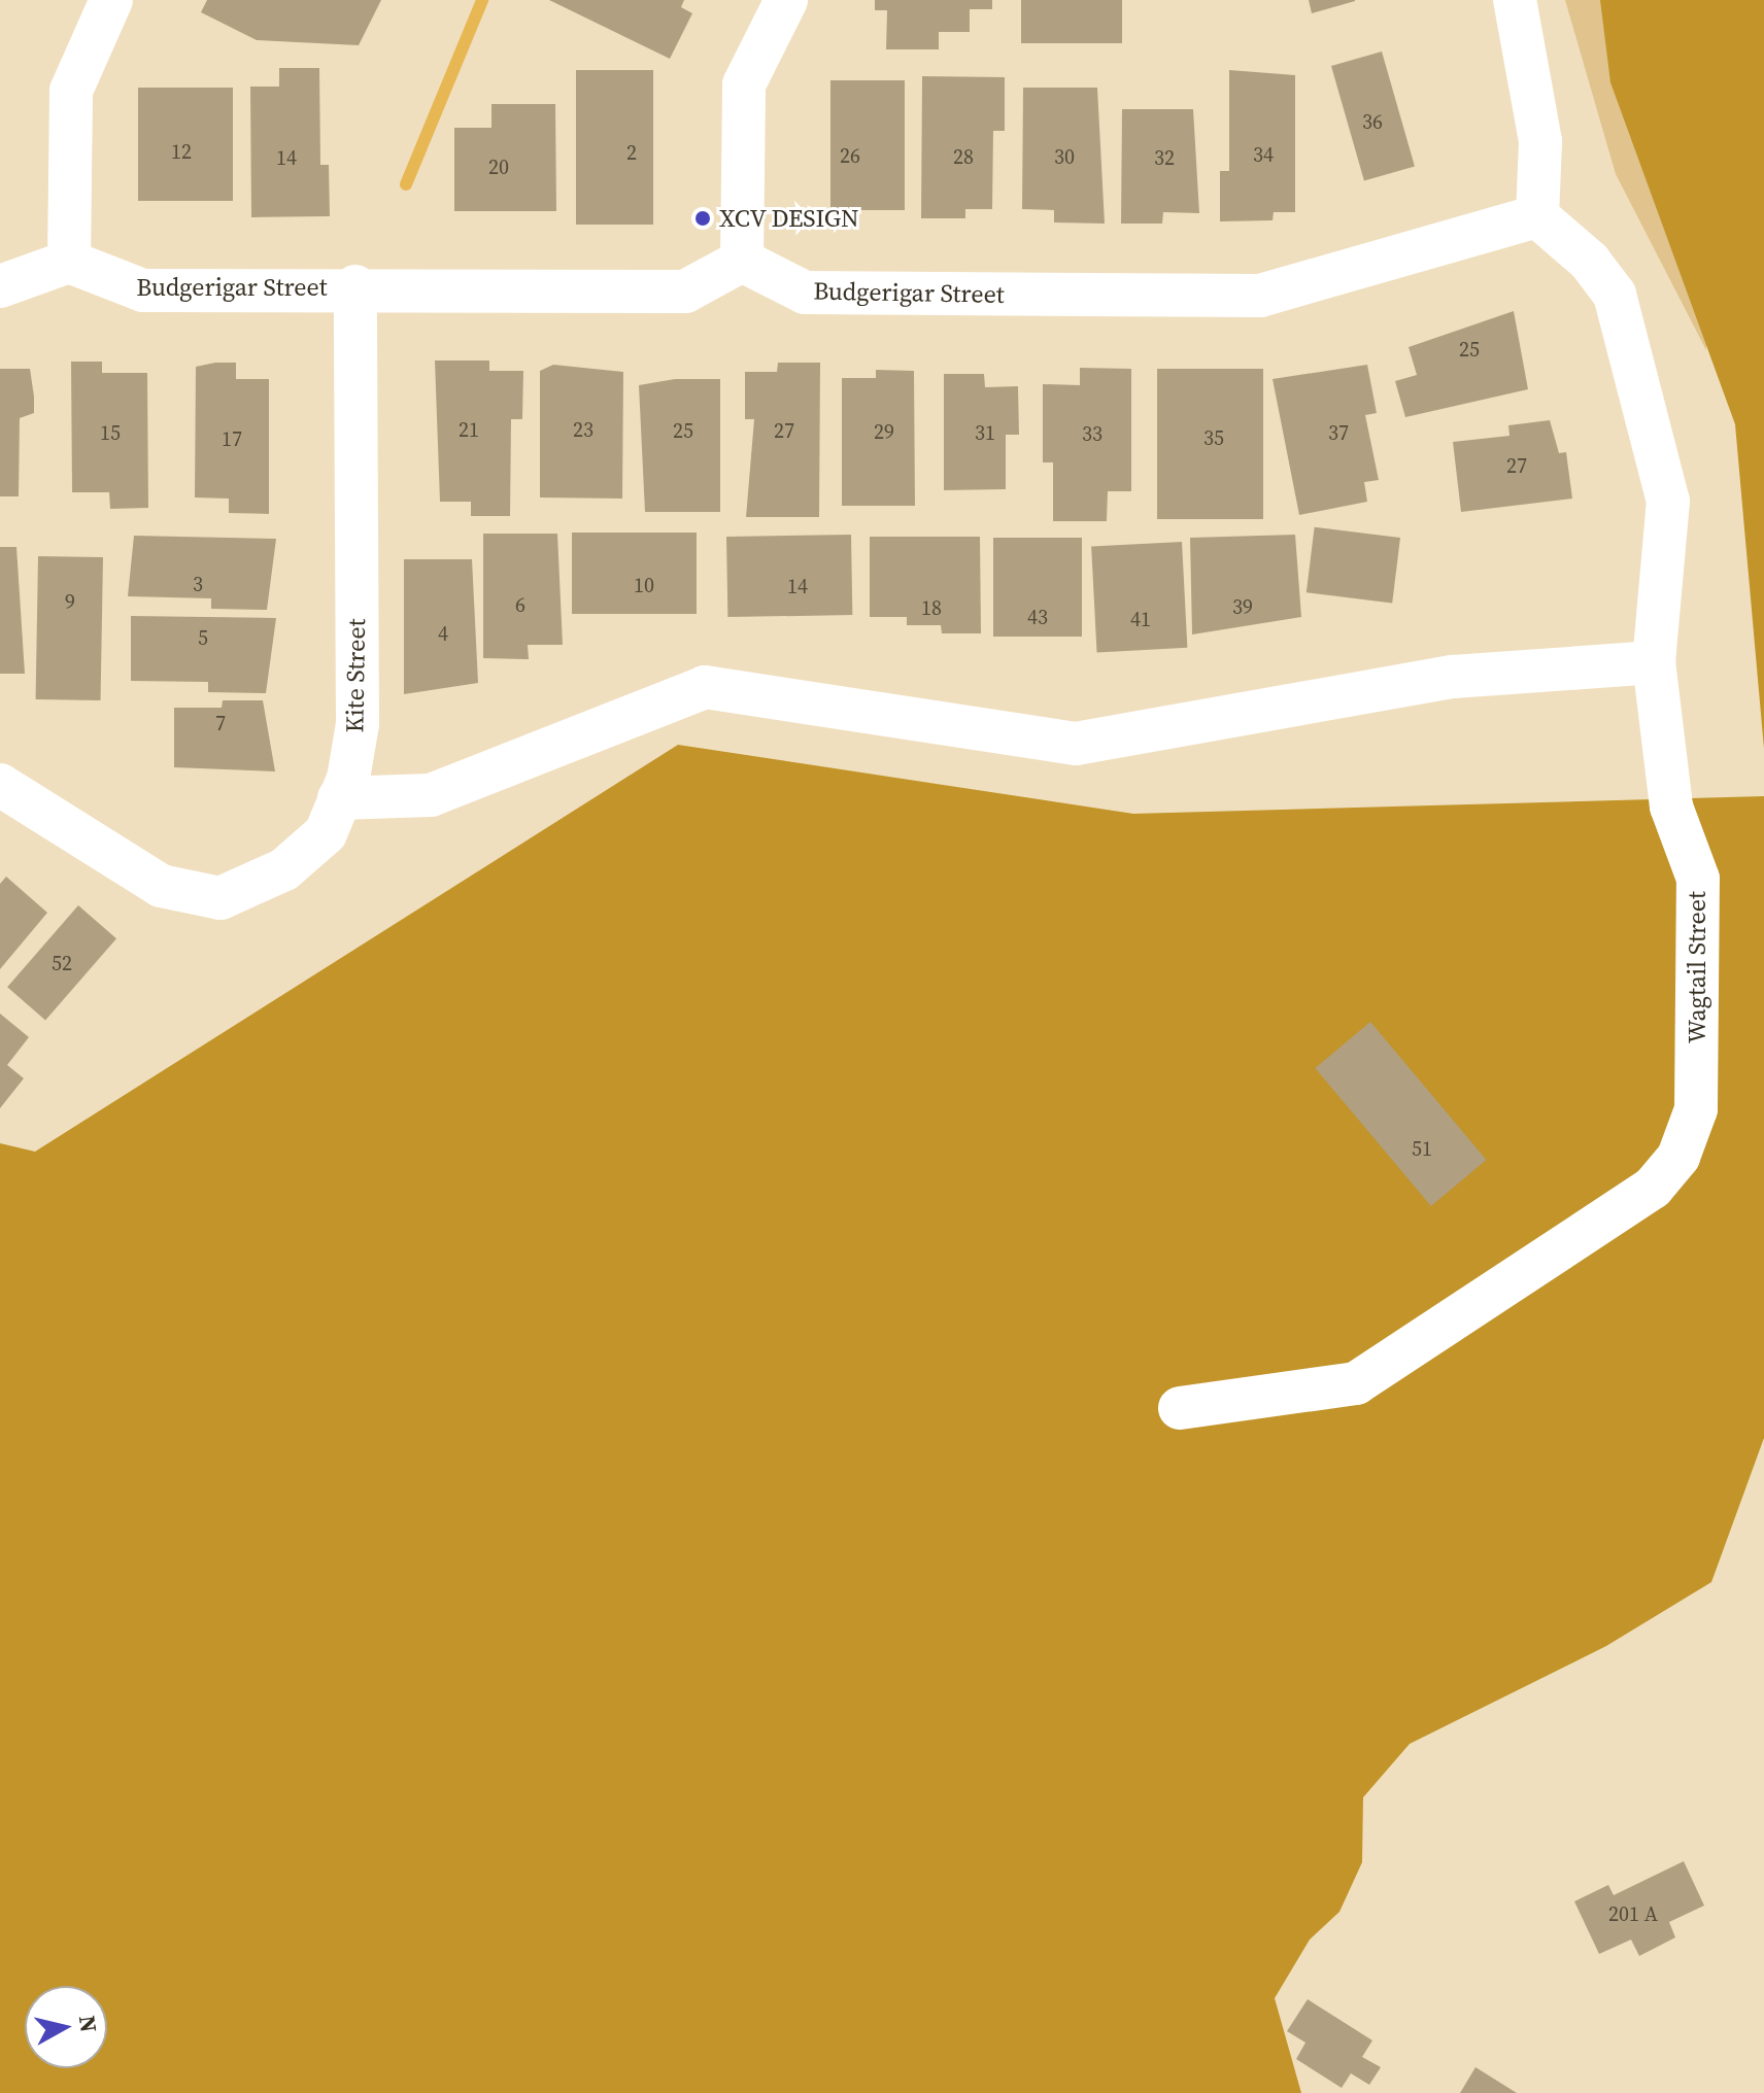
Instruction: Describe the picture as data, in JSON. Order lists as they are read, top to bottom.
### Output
{
  "streets": {
    "street": ["Budgerigar Street", "Kite Street", "Wagtail Street"]
  },
  "crossings": [
    ["Budgerigar Street", "Kite Street"],
    ["Budgerigar Street", "Wagtail Street"]
  ],
  "places": ["XCV DESIGN"],
  "house_numbers": [
    "36",
    "12",
    "2",
    "34",
    "26",
    "28",
    "30",
    "14",
    "32",
    "20",
    "25",
    "21",
    "23",
    "25",
    "27",
    "29",
    "15",
    "31",
    "37",
    "33",
    "35",
    "17",
    "27",
    "3",
    "10",
    "14",
    "9",
    "6",
    "39",
    "18",
    "43",
    "41",
    "4",
    "5",
    "7",
    "52",
    "51",
    "201 A"
  ],
  "north": "right"
}
